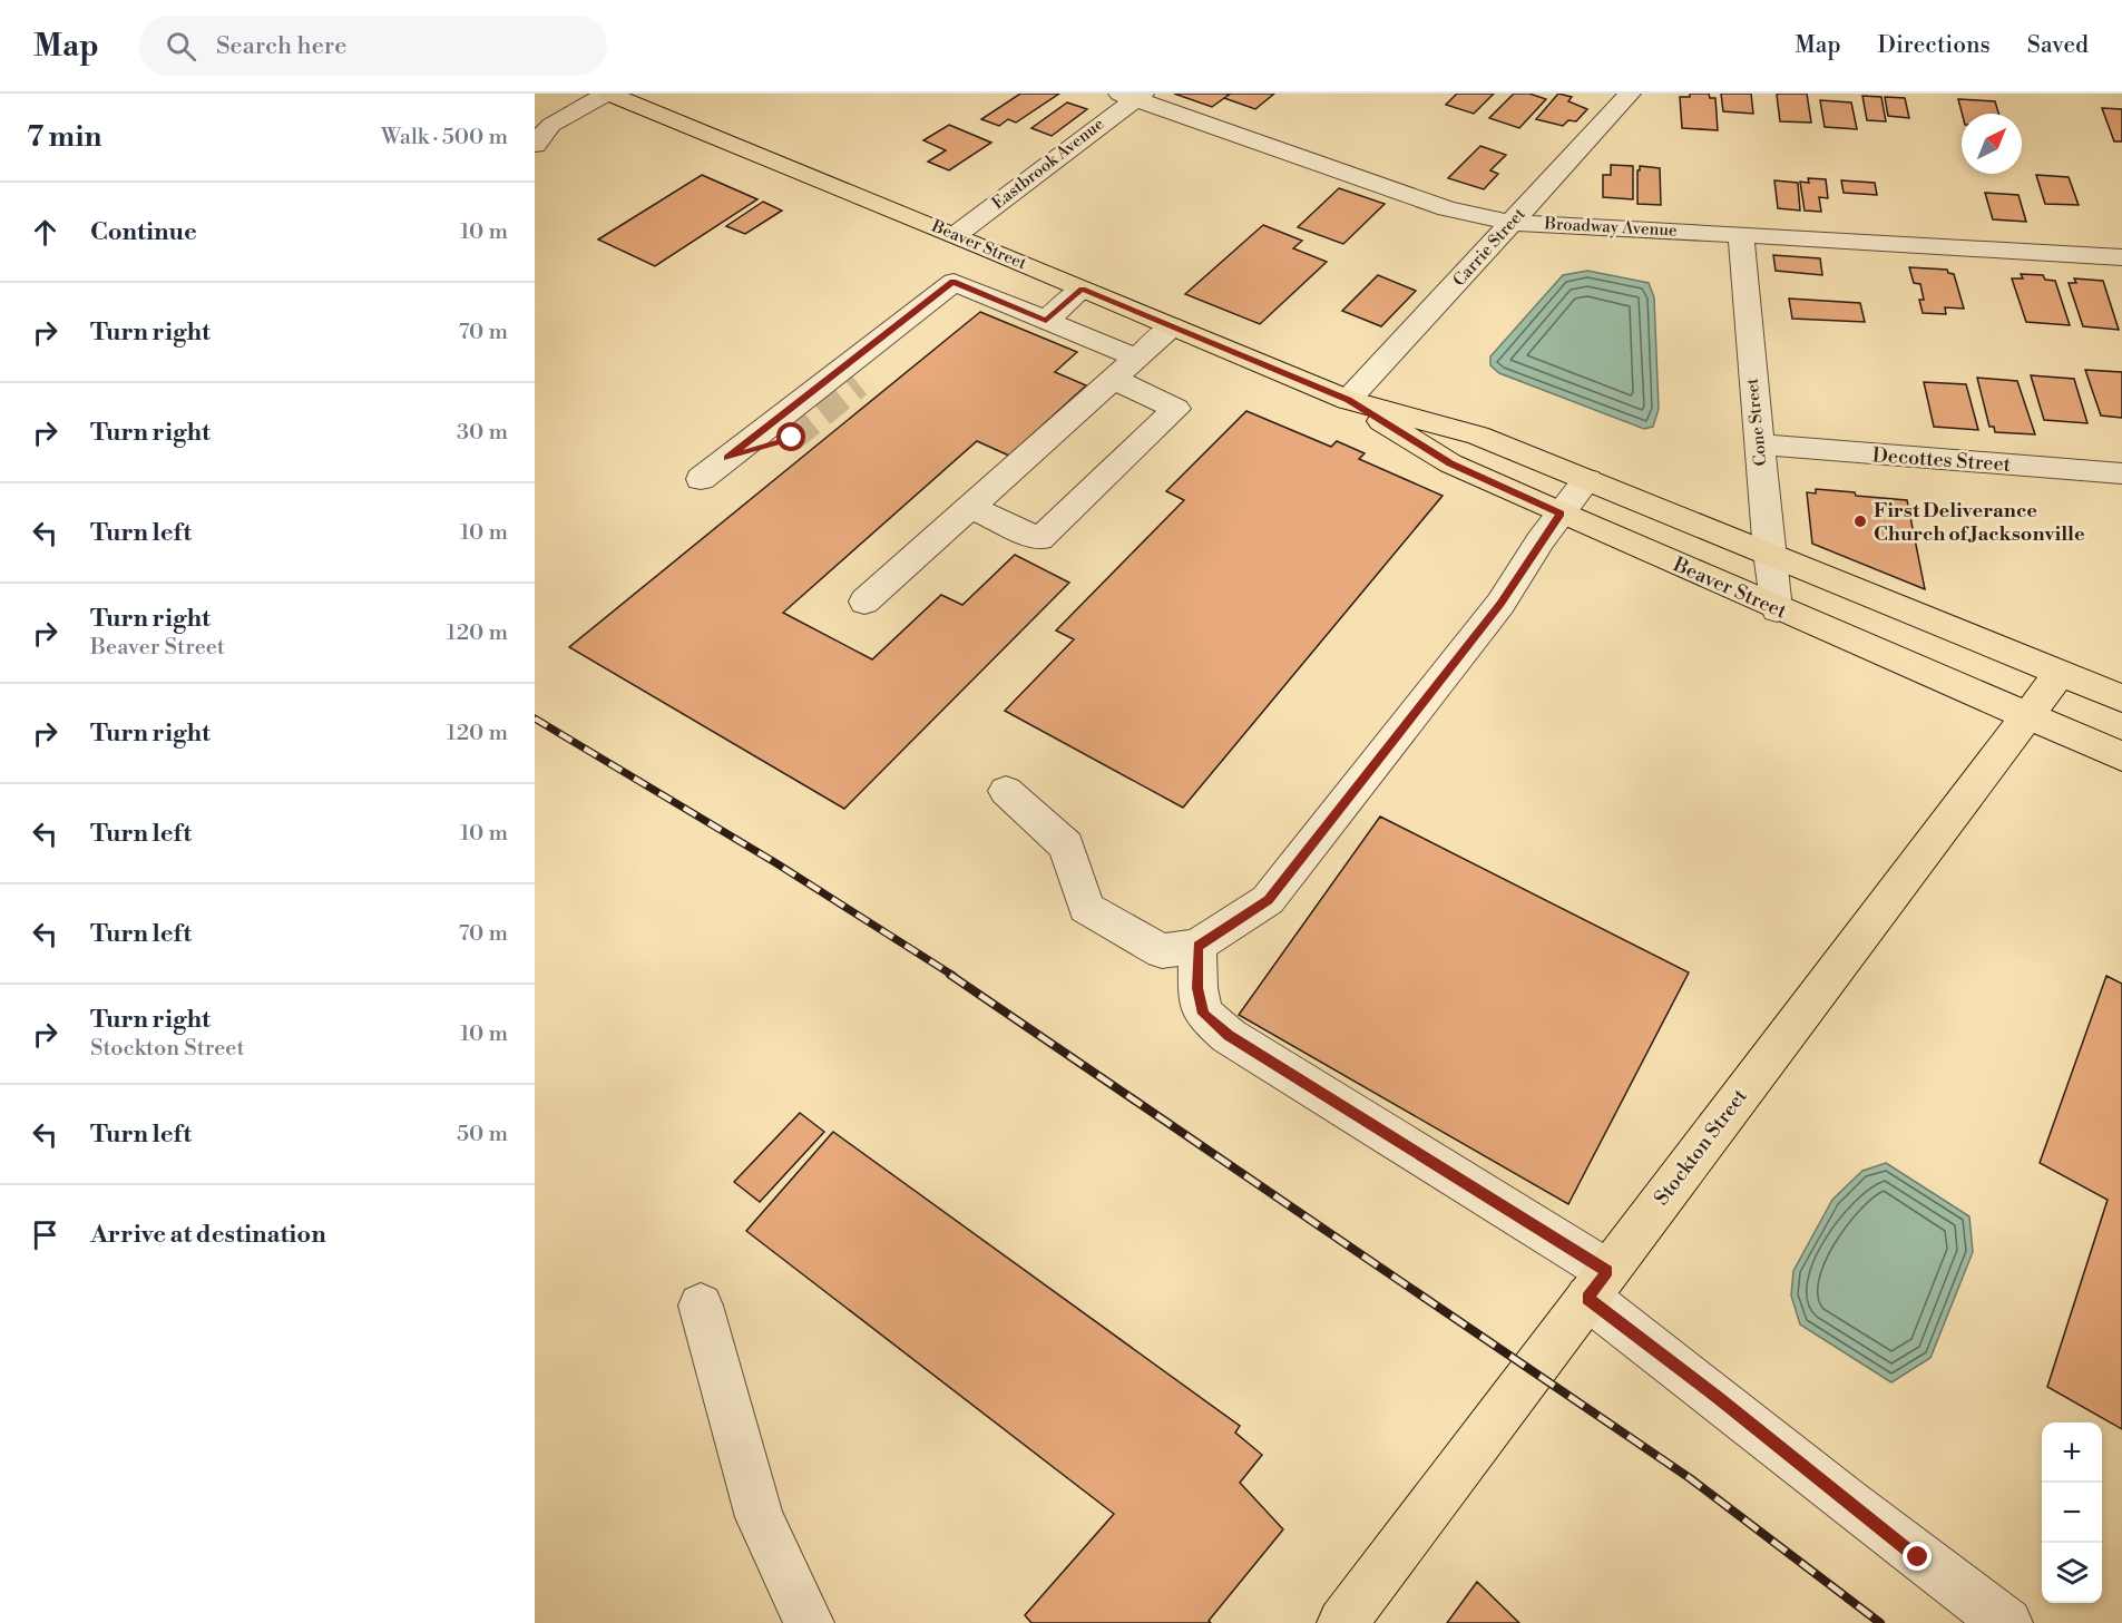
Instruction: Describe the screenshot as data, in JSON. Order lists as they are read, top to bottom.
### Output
{
  "streets": {
    "main road": ["Beaver Street", "Stockton Street"],
    "street": [
      "Eastbrook Avenue",
      "Broadway Avenue",
      "Carrie Street",
      "Cone Street",
      "Decottes Street"
    ]
  },
  "crossings": [
    ["Eastbrook Avenue", "Broadway Avenue"],
    ["Eastbrook Avenue", "Beaver Street"],
    ["Broadway Avenue", "Carrie Street"],
    ["Broadway Avenue", "Cone Street"],
    ["Beaver Street", "Carrie Street"],
    ["Beaver Street", "Cone Street"],
    ["Beaver Street", "Stockton Street"],
    ["Cone Street", "Decottes Street"]
  ],
  "places": ["First Deliverance Church of Jacksonville"],
  "north": "top right",
  "page": {
    "header": "Map",
    "search": "Search here",
    "nav": ["Map", "Directions", "Saved"],
    "heading": ["7 min", "Walk · 500 m"],
    "list": [
      ["Continue", "10 m"],
      ["Turn right", "70 m"],
      ["Turn right", "30 m"],
      ["Turn left", "10 m"],
      ["Turn right", "Beaver Street", "120 m"],
      ["Turn right", "120 m"],
      ["Turn left", "10 m"],
      ["Turn left", "70 m"],
      ["Turn right", "Stockton Street", "10 m"],
      ["Turn left", "50 m"],
      "Arrive at destination"
    ],
    "map_buttons": ["+", "−"]
  }
}
